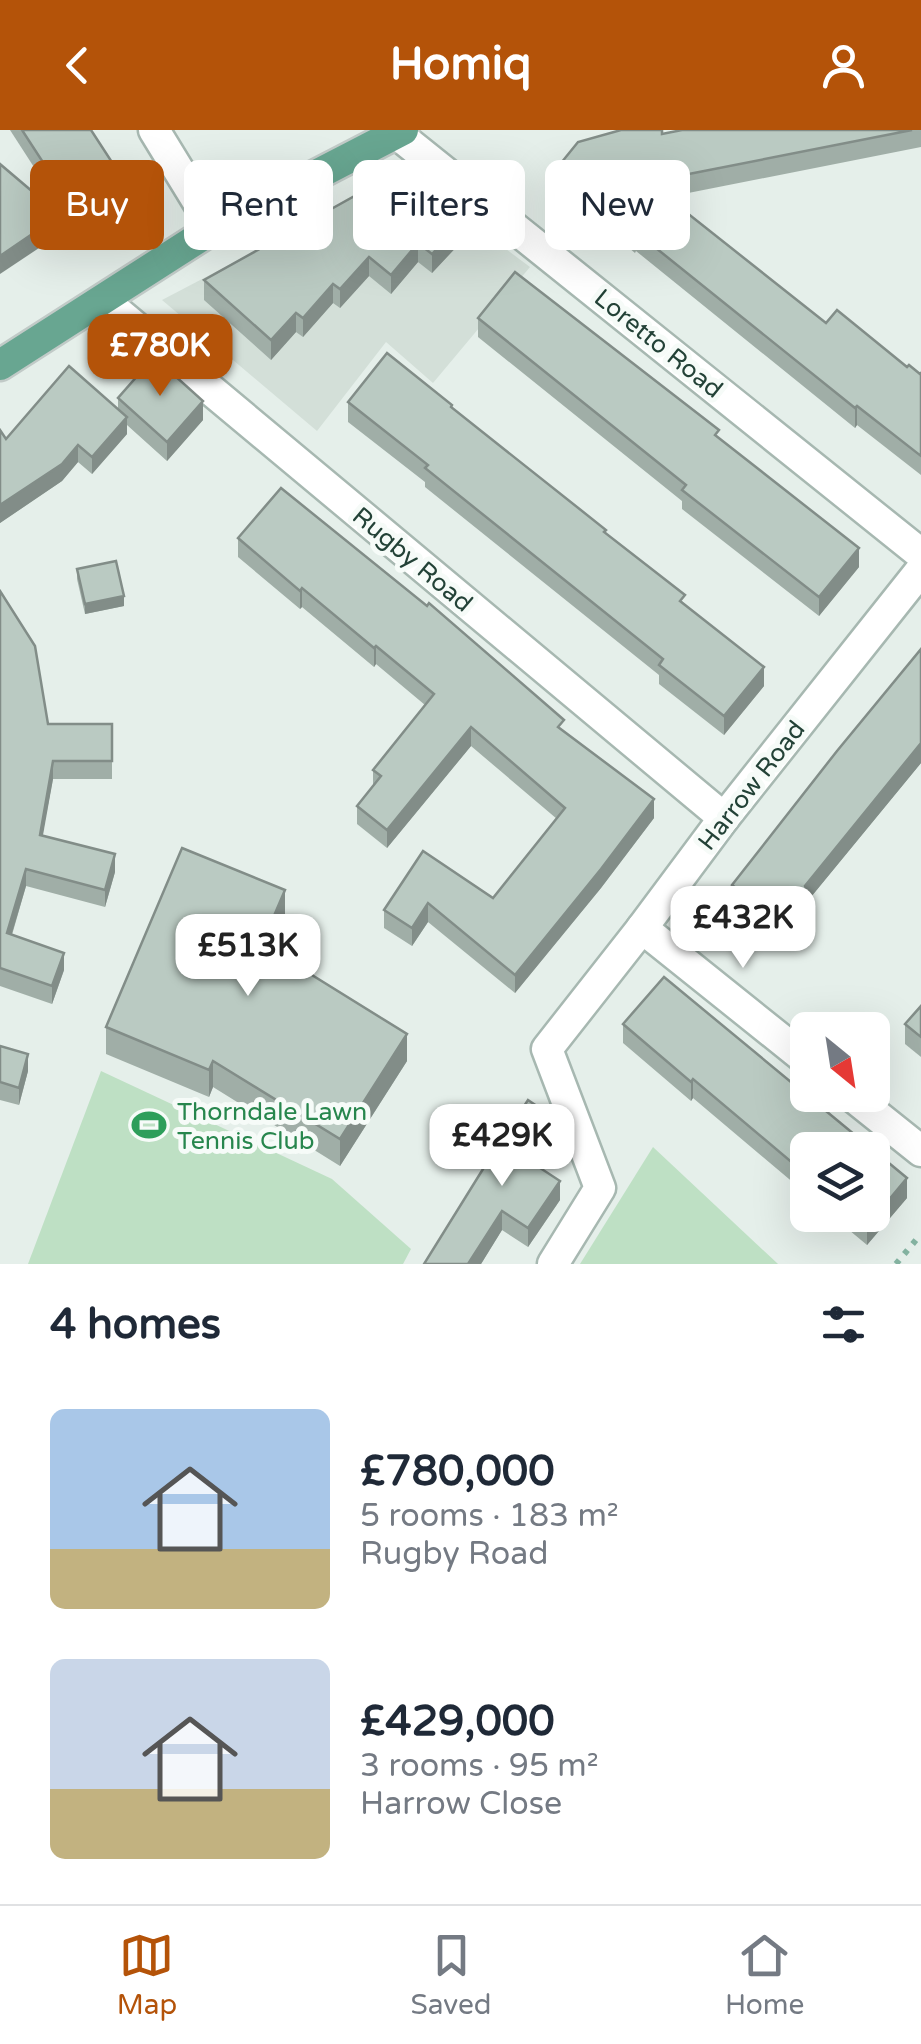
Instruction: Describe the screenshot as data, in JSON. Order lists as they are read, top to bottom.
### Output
{
  "streets": {
    "street": ["Loretto Road", "Rugby Road", "Harrow Road"]
  },
  "crossings": [
    ["Rugby Road", "Harrow Road"]
  ],
  "places": {
    "sports": ["Thorndale Lawn Tennis Club"]
  },
  "north": "bottom right",
  "page": {
    "header": "Homiq",
    "chip": [
      "Buy",
      "Rent",
      "Filters",
      "New"
    ],
    "price": [
      "£780K",
      "£432K",
      "£513K",
      "£429K"
    ],
    "heading": "4 homes",
    "list": [
      {
        "name": "£780,000",
        "note": "5 rooms · 183 m² · Rugby Road"
      },
      {
        "name": "£429,000",
        "note": "3 rooms · 95 m² · Harrow Close"
      }
    ],
    "tabs": ["Map", "Saved", "Home"]
  }
}
